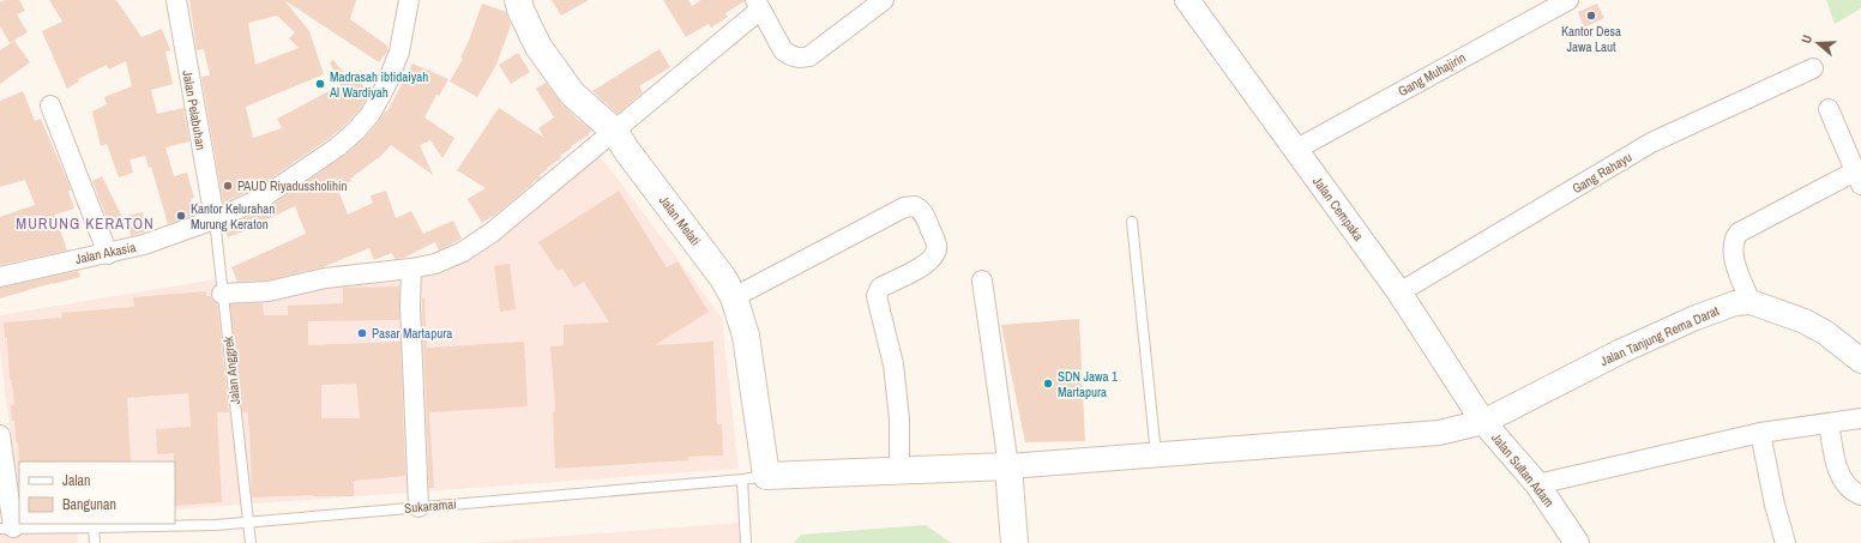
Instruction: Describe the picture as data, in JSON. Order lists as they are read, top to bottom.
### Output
{
  "streets": {
    "main road": ["Jalan Melati"],
    "street": [
      "Gang Muhajirin",
      "Jalan Pelabuhan",
      "Gang Rahayu",
      "Jalan Cempaka",
      "Jalan Akasia",
      "Jalan Tanjung Rema Darat",
      "Jalan Sultan Adam"
    ],
    "lane": ["Jalan Anggrek", "Sukaramai"]
  },
  "crossings": [
    ["Gang Muhajirin", "Jalan Cempaka"],
    ["Jalan Pelabuhan", "Jalan Akasia"],
    ["Jalan Pelabuhan", "Jalan Anggrek"],
    ["Gang Rahayu", "Jalan Cempaka"],
    ["Jalan Cempaka", "Jalan Tanjung Rema Darat"],
    ["Jalan Cempaka", "Jalan Sultan Adam"],
    ["Jalan Melati", "Sukaramai"],
    ["Jalan Akasia", "Jalan Anggrek"],
    ["Jalan Tanjung Rema Darat", "Jalan Sultan Adam"],
    ["Jalan Anggrek", "Sukaramai"]
  ],
  "districts": ["MURUNG KERATON"],
  "places": [
    "Kantor Desa Jawa Laut",
    "Madrasah ibtidaiyah Al Wardiyah",
    "PAUD Riyadussholihin",
    "Kantor Kelurahan Murung Keraton",
    "Pasar Martapura",
    "SDN Jawa 1 Martapura"
  ],
  "legend": ["Jalan", "Bangunan"],
  "north": "left"
}
